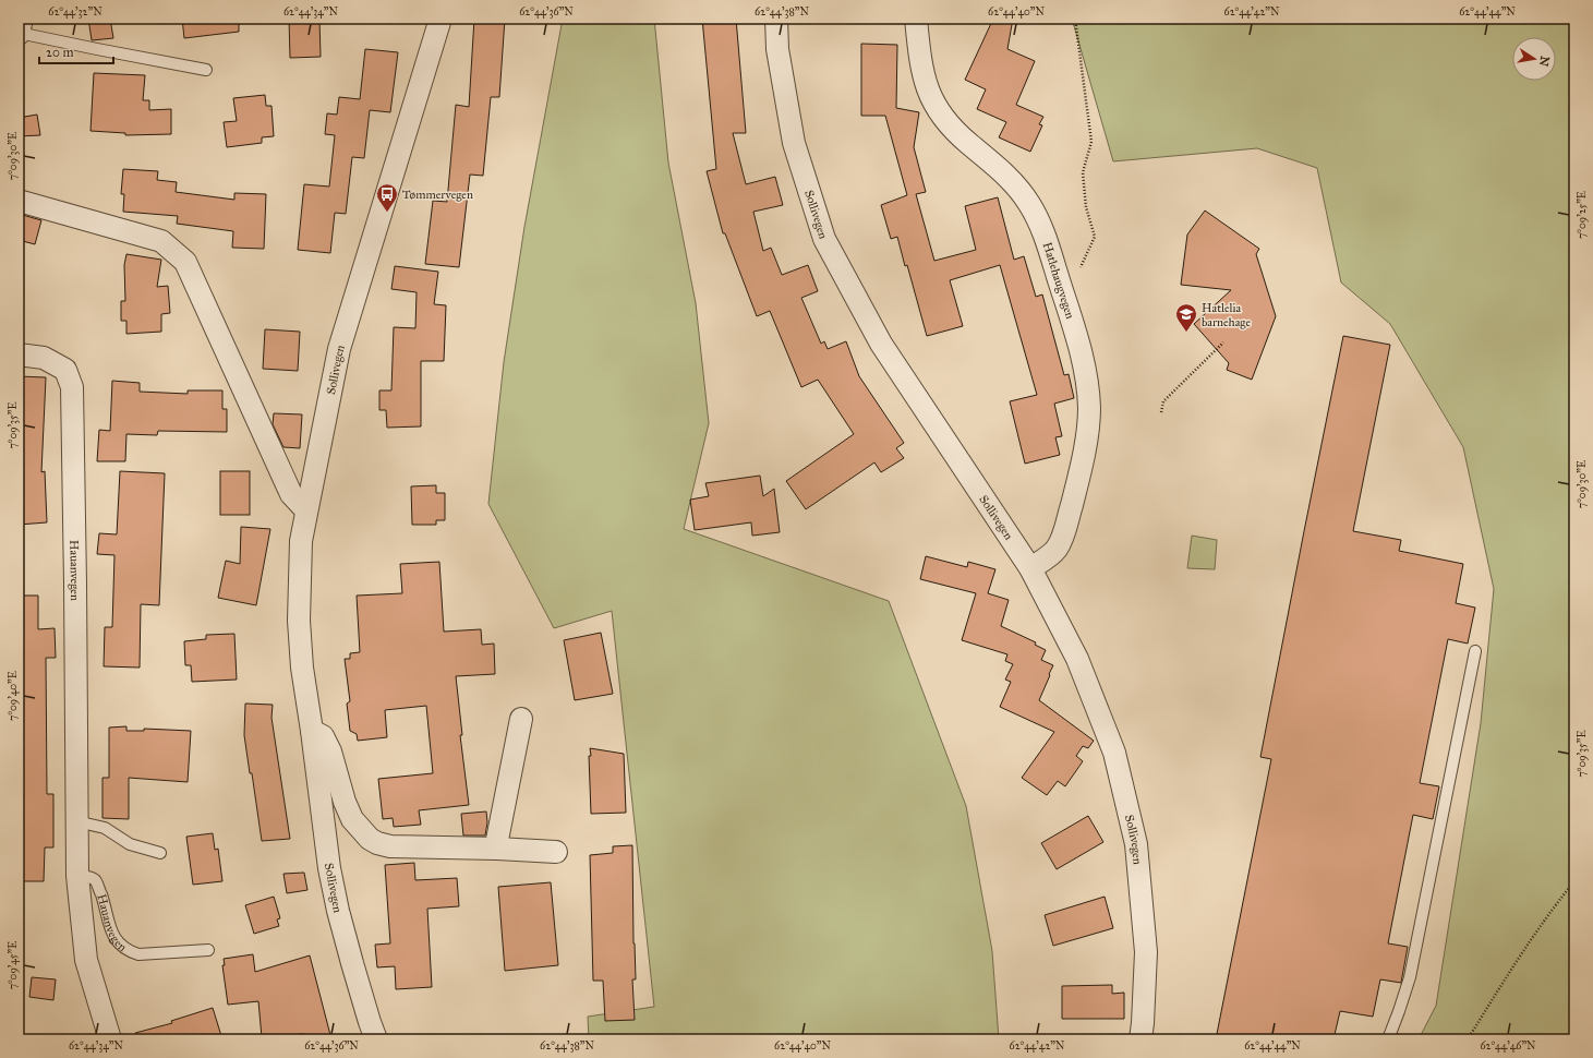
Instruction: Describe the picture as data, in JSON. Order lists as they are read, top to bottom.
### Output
{
  "streets": {
    "street": ["Sollivegen", "Hatlehaugvegen", "Hauanvegen"]
  },
  "crossings": [
    ["Sollivegen", "Hatlehaugvegen"]
  ],
  "places": {
    "bus stop": ["Tømmervegen"],
    "school or university": ["Hatlelia barnehage"]
  },
  "scale_bar": "20 m",
  "north": "right",
  "coordinates": [
    "62°44'32\"N",
    "62°44'34\"N",
    "62°44'36\"N",
    "62°44'38\"N",
    "62°44'40\"N",
    "62°44'42\"N",
    "62°44'44\"N",
    "7°09'30\"E",
    "7°09'25\"E",
    "7°09'35\"E",
    "7°09'40\"E",
    "7°09'45\"E",
    "62°44'46\"N"
  ]
}
